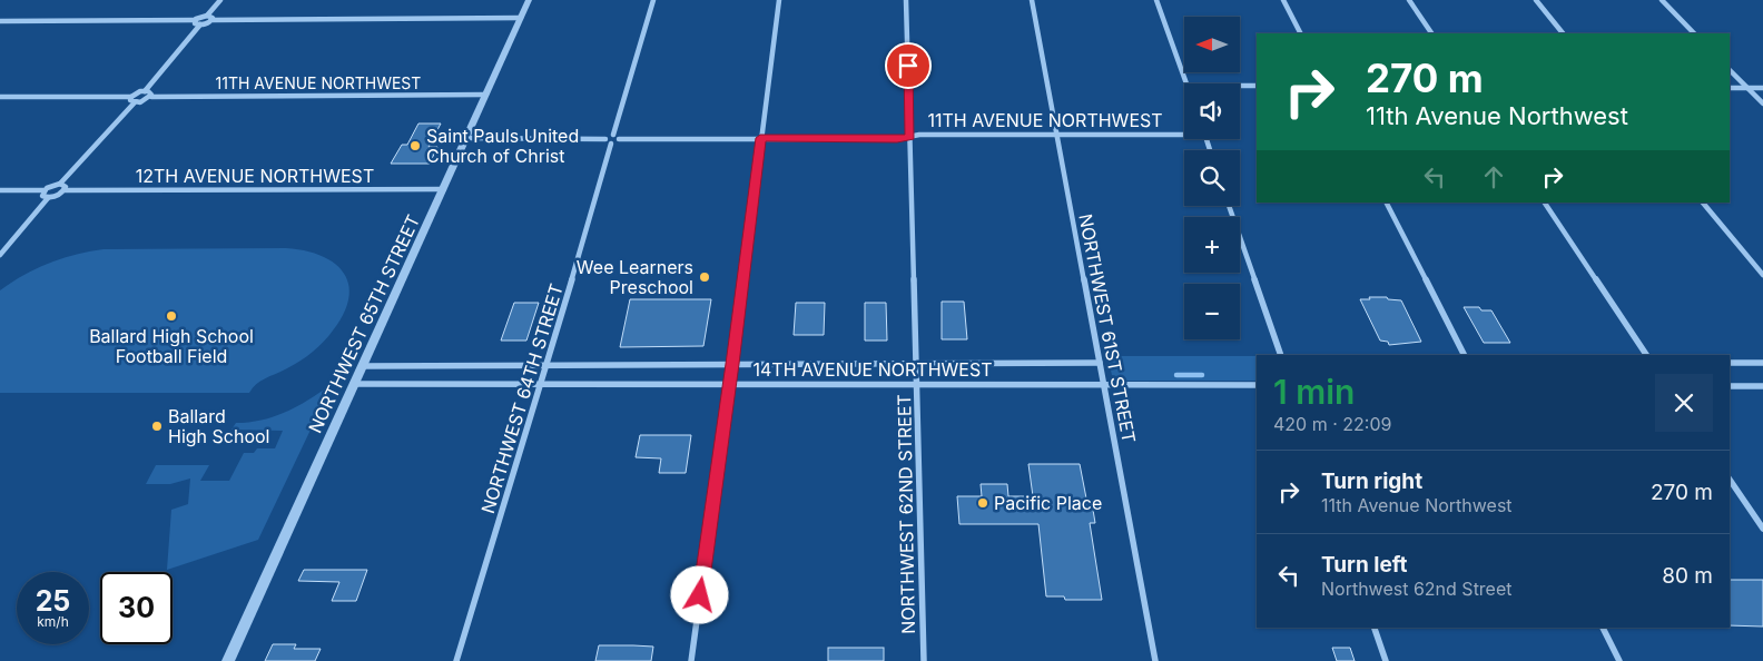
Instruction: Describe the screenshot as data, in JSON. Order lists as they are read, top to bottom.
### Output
{
  "streets": {
    "street": [
      "11TH AVENUE NORTHWEST",
      "12TH AVENUE NORTHWEST",
      "NORTHWEST 65TH STREET",
      "NORTHWEST 61ST STREET",
      "14TH AVENUE NORTHWEST",
      "NORTHWEST 64TH STREET",
      "NORTHWEST 62ND STREET"
    ]
  },
  "crossings": [
    ["11TH AVENUE NORTHWEST", "NORTHWEST 65TH STREET"],
    ["11TH AVENUE NORTHWEST", "NORTHWEST 61ST STREET"],
    ["11TH AVENUE NORTHWEST", "NORTHWEST 62ND STREET"],
    ["12TH AVENUE NORTHWEST", "NORTHWEST 65TH STREET"],
    ["NORTHWEST 65TH STREET", "14TH AVENUE NORTHWEST"],
    ["NORTHWEST 61ST STREET", "14TH AVENUE NORTHWEST"],
    ["14TH AVENUE NORTHWEST", "NORTHWEST 64TH STREET"],
    ["14TH AVENUE NORTHWEST", "NORTHWEST 62ND STREET"]
  ],
  "places": [
    "Saint Pauls United Church of Christ",
    "Wee Learners Preschool",
    "Ballard High School Football Field",
    "Ballard High School",
    "Pacific Place"
  ],
  "north": "left",
  "page": {
    "map_buttons": ["+", "−"],
    "turn": ["270 m", "11th Avenue Northwest"],
    "heading": ["1 min", "420 m · 22:09"],
    "list": [
      {
        "name": "Turn right",
        "note": "11th Avenue Northwest",
        "value": "270 m"
      },
      {
        "name": "Turn left",
        "note": "Northwest 62nd Street",
        "value": "80 m"
      }
    ],
    "speed": "25 km/h",
    "limit": "30"
  }
}
